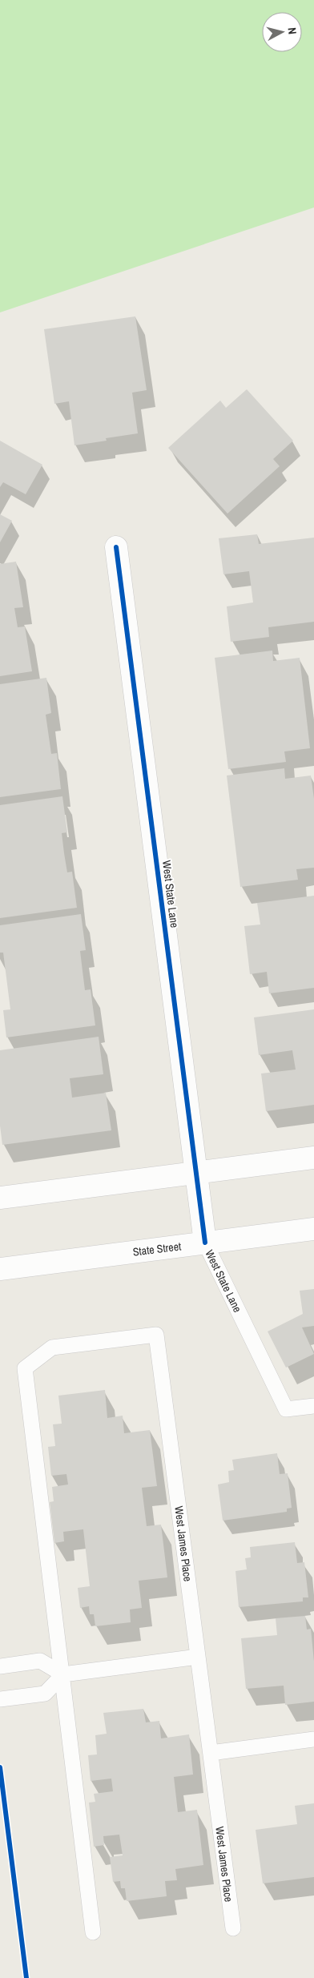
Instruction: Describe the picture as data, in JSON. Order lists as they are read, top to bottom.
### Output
{
  "streets": {
    "street": ["West State Lane", "State Street"],
    "lane": ["West James Place"]
  },
  "crossings": [
    ["West State Lane", "State Street"]
  ],
  "north": "right"
}
